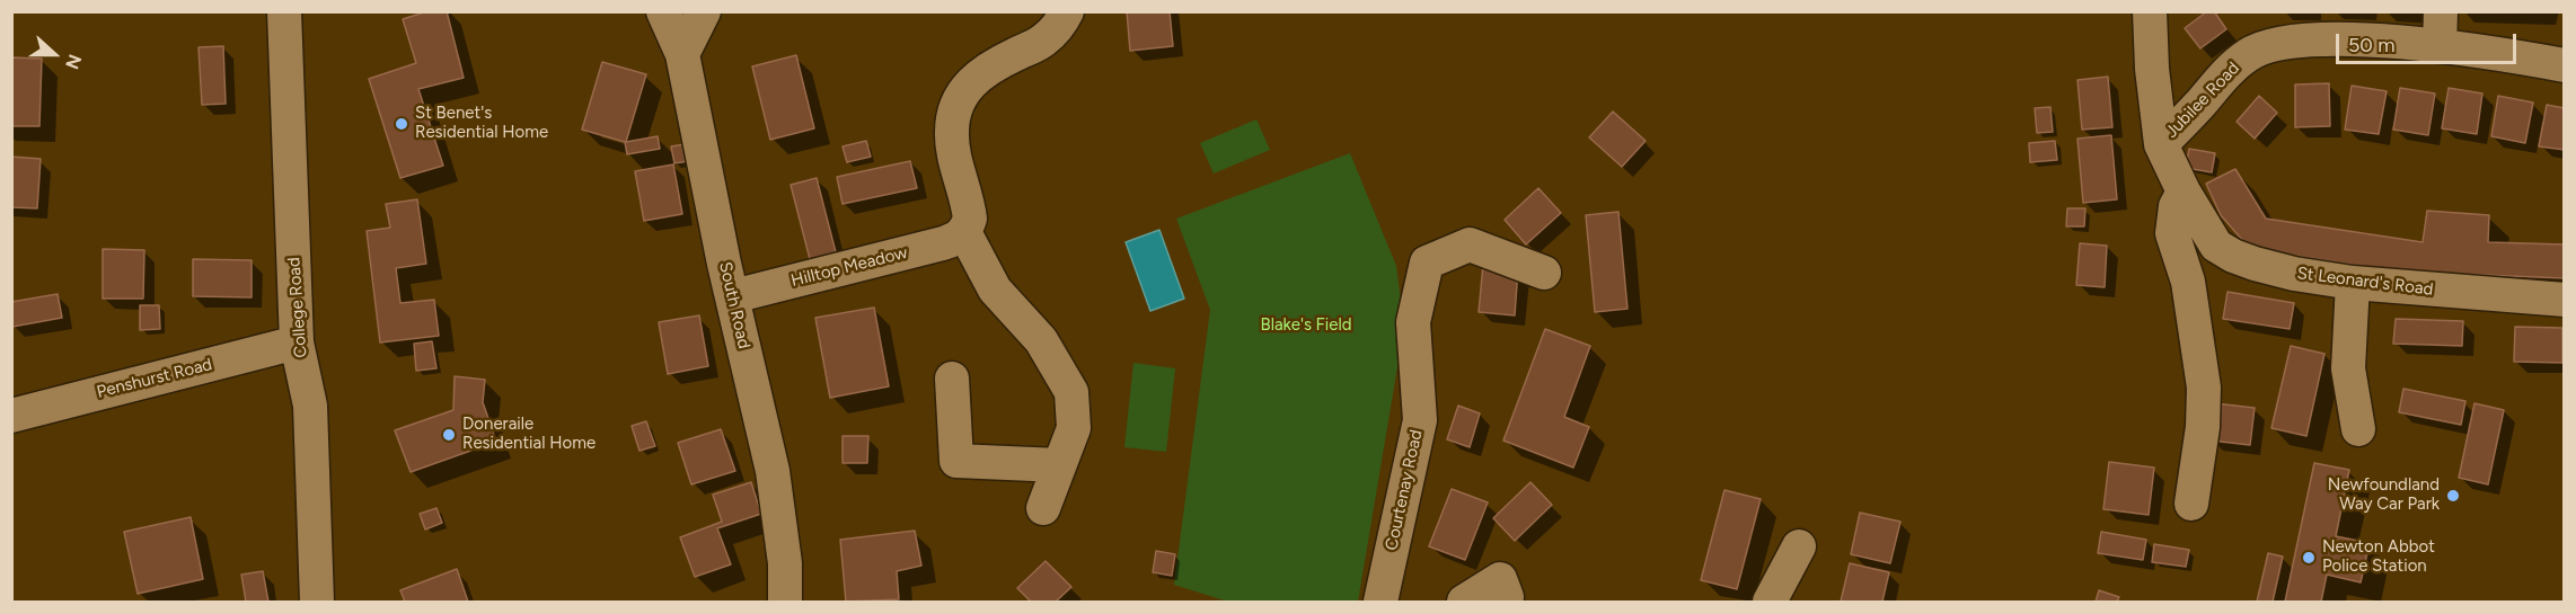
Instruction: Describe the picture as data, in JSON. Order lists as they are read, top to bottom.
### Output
{
  "streets": {
    "street": [
      "Jubilee Road",
      "Hilltop Meadow",
      "St Leonard's Road",
      "South Road",
      "College Road",
      "Penshurst Road",
      "Courtenay Road"
    ]
  },
  "crossings": [
    ["Jubilee Road", "St Leonard's Road"],
    ["Hilltop Meadow", "South Road"],
    ["College Road", "Penshurst Road"]
  ],
  "parks": ["Blake's Field"],
  "places": [
    "St Benet's Residential Home",
    "Doneraile Residential Home",
    "Newfoundland Way Car Park",
    "Newton Abbot Police Station"
  ],
  "scale_bar": "50 m",
  "north": "right"
}
